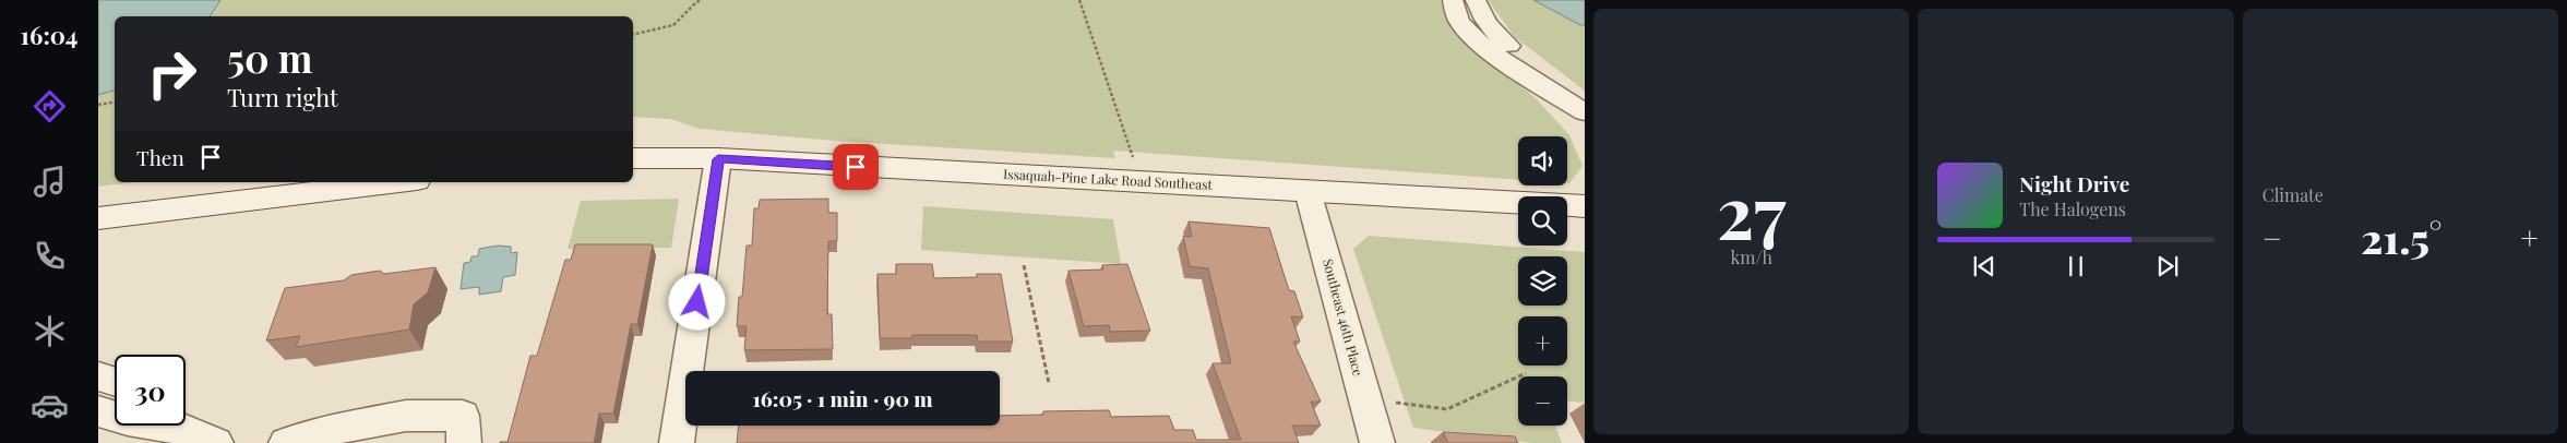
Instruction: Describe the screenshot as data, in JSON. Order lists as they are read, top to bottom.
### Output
{
  "streets": {
    "main road": ["Issaquah-Pine Lake Road Southeast"],
    "street": ["Southeast 46th Place"]
  },
  "crossings": [
    ["Issaquah-Pine Lake Road Southeast", "Southeast 46th Place"]
  ],
  "page": {
    "tabs": "16:04",
    "tile": [
      ["27", "km/h"],
      "Climate"
    ],
    "turn": ["50 m", "Turn right"],
    "then": "Then",
    "map_buttons": ["+", "−"],
    "song": ["Night Drive", "The Halogens"],
    "heat": ["−", "21.5°", "+"],
    "limit": "30",
    "trip": "16:05 · 1 min · 90 m"
  }
}
